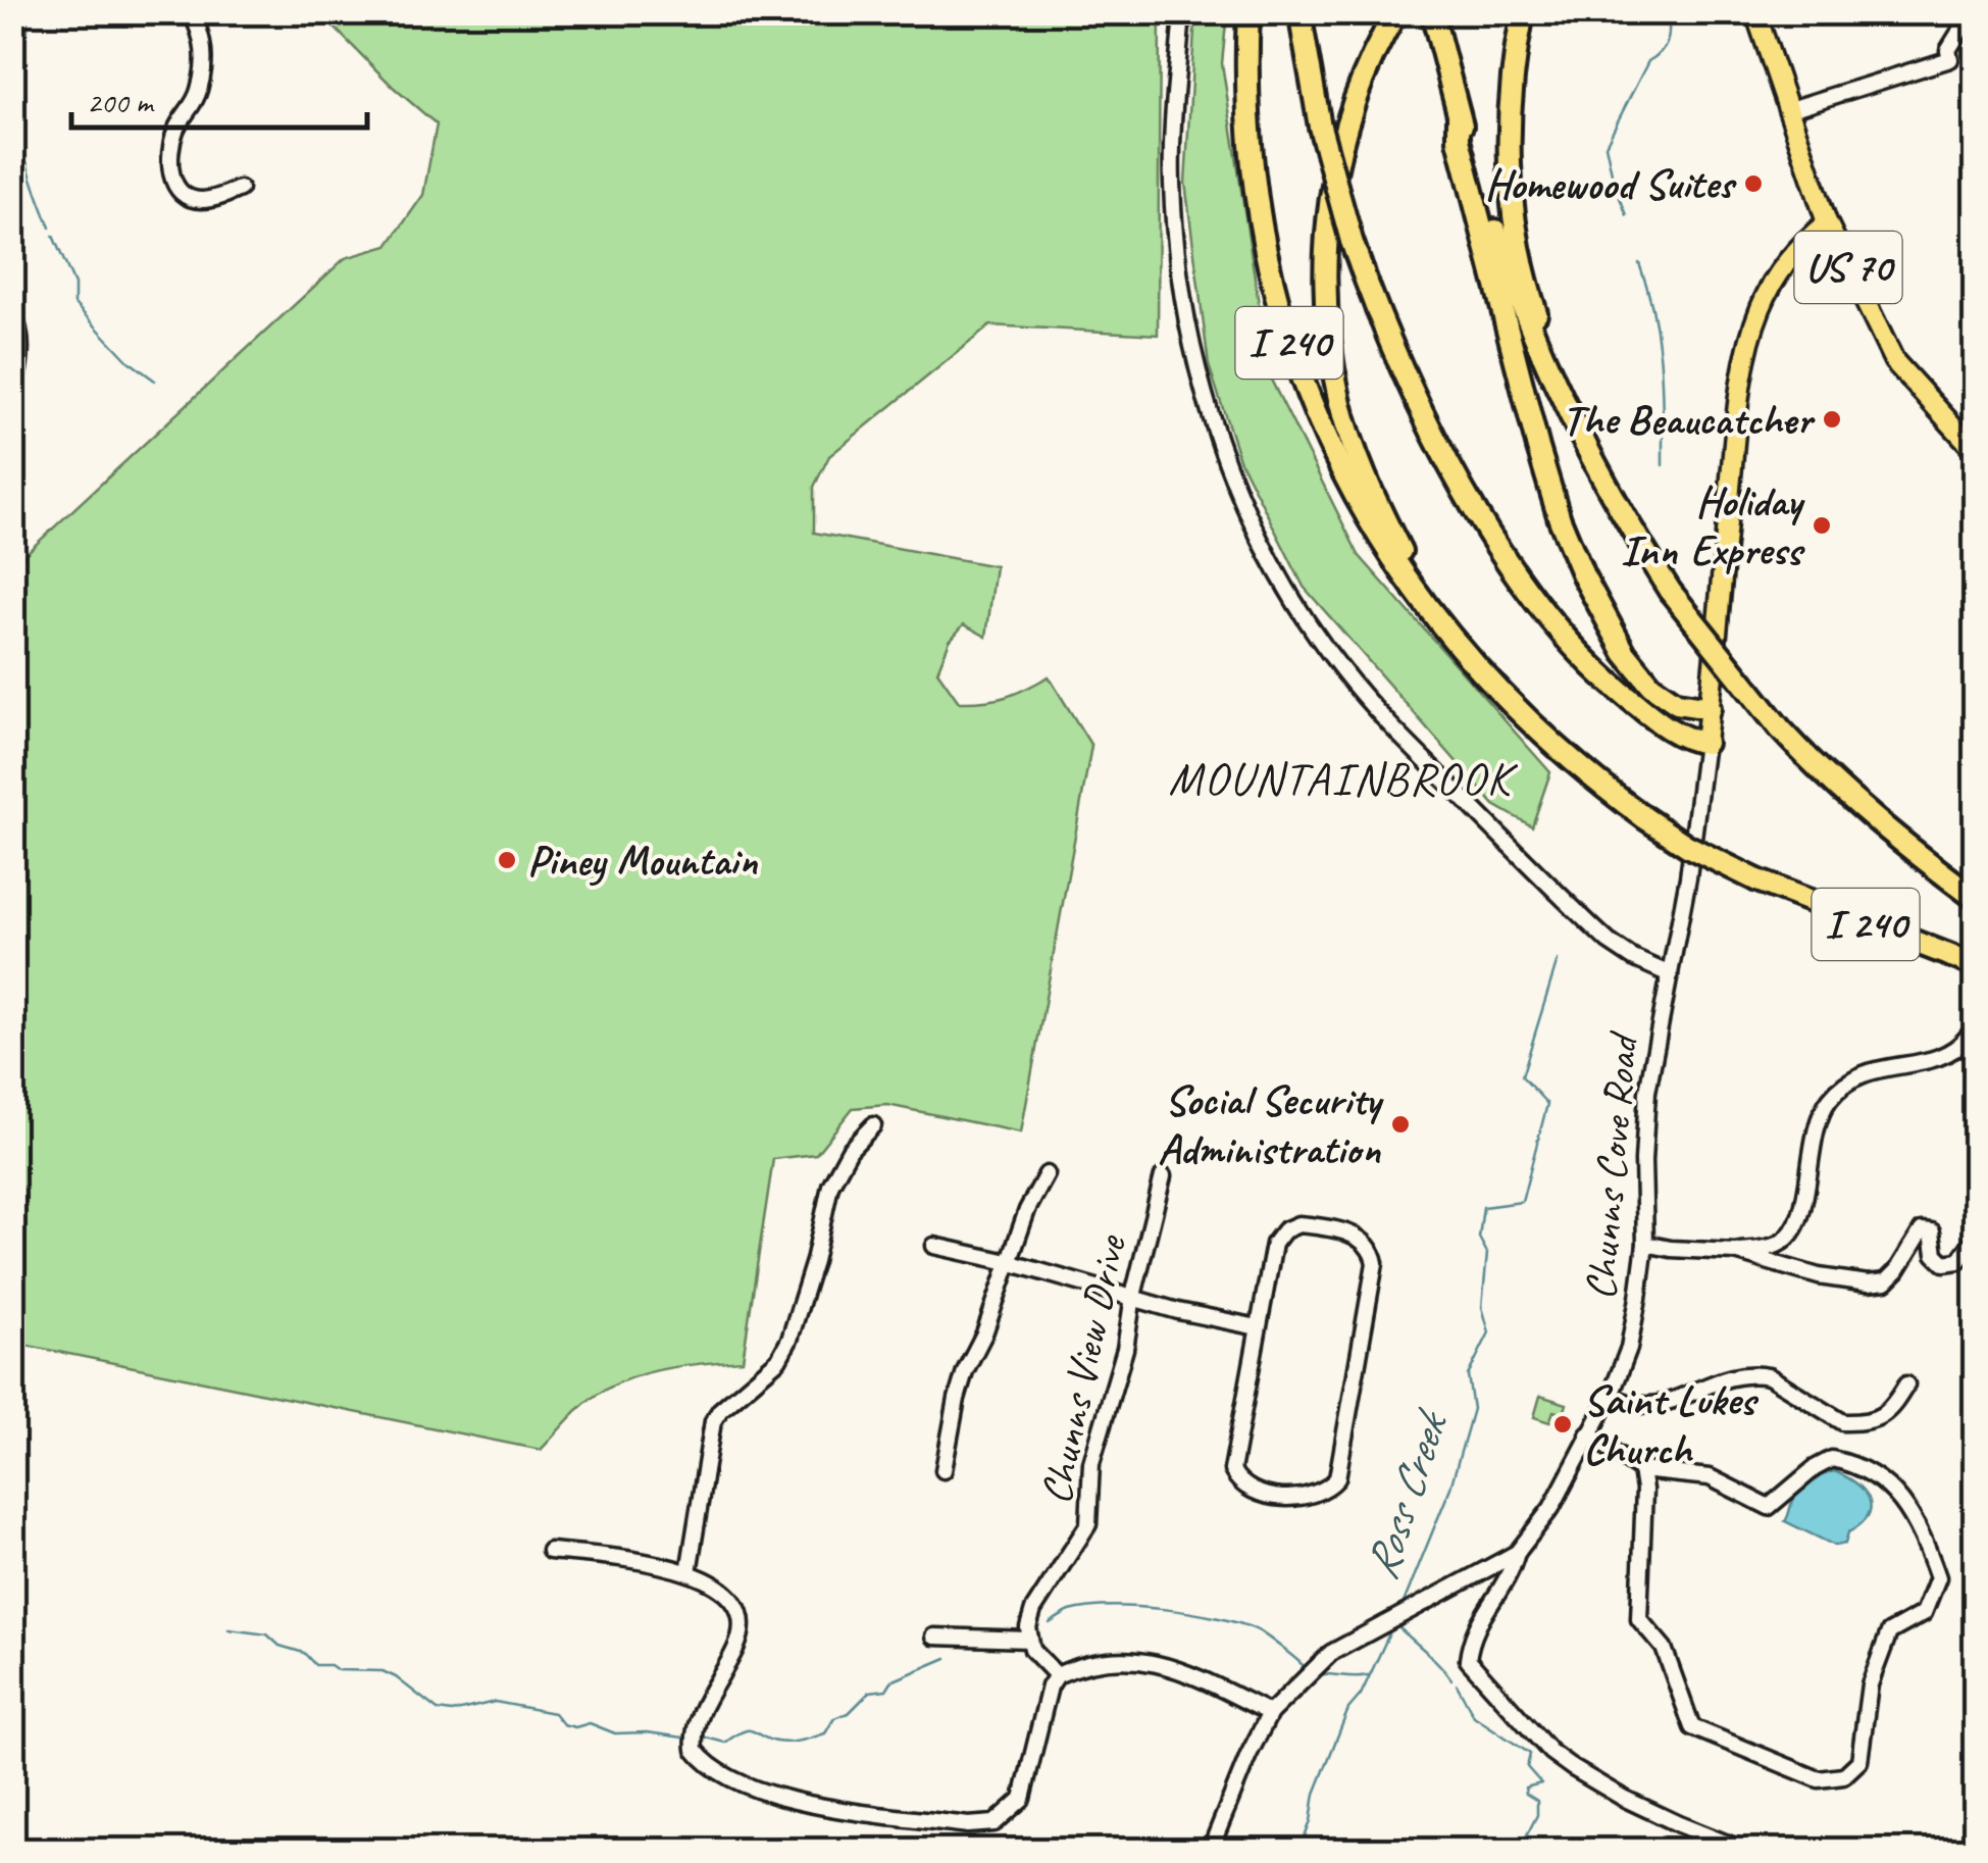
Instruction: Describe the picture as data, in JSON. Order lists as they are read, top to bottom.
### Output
{
  "streets": {
    "highway": ["I 240"],
    "main road": ["US 70", "Chunns Cove Road"],
    "street": ["Chunns View Drive"]
  },
  "crossings": [
    ["US 70", "Chunns Cove Road"]
  ],
  "districts": ["MOUNTAINBROOK"],
  "water": ["Ross Creek"],
  "places": [
    "Homewood Suites",
    "The Beaucatcher",
    "Holiday Inn Express",
    "Piney Mountain",
    "Social Security Administration",
    "Saint Lukes Church"
  ],
  "scale_bar": "200 m"
}
